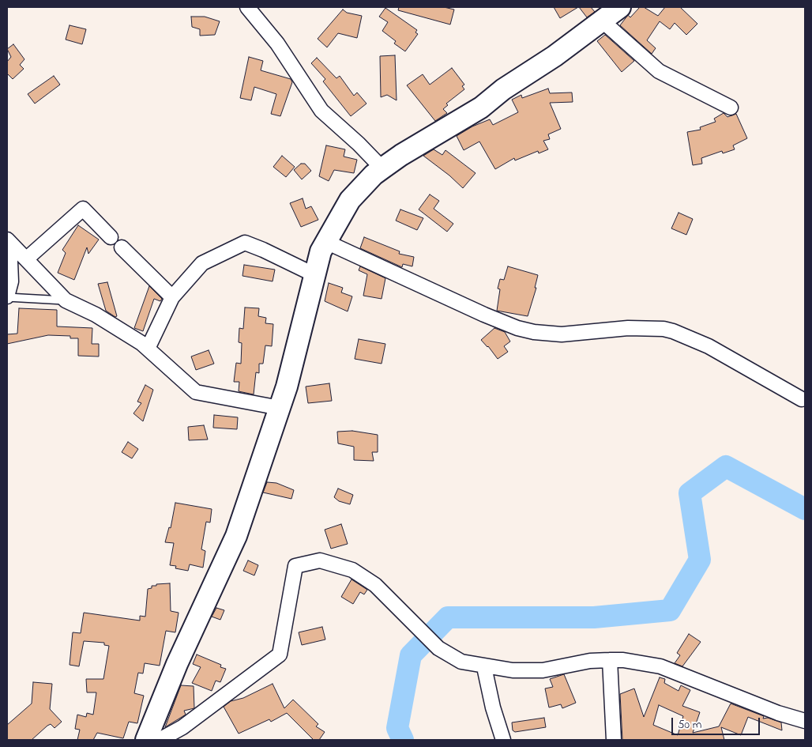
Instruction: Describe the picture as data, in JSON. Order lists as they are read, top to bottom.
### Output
{
  "scale_bar": "50 m"
}
